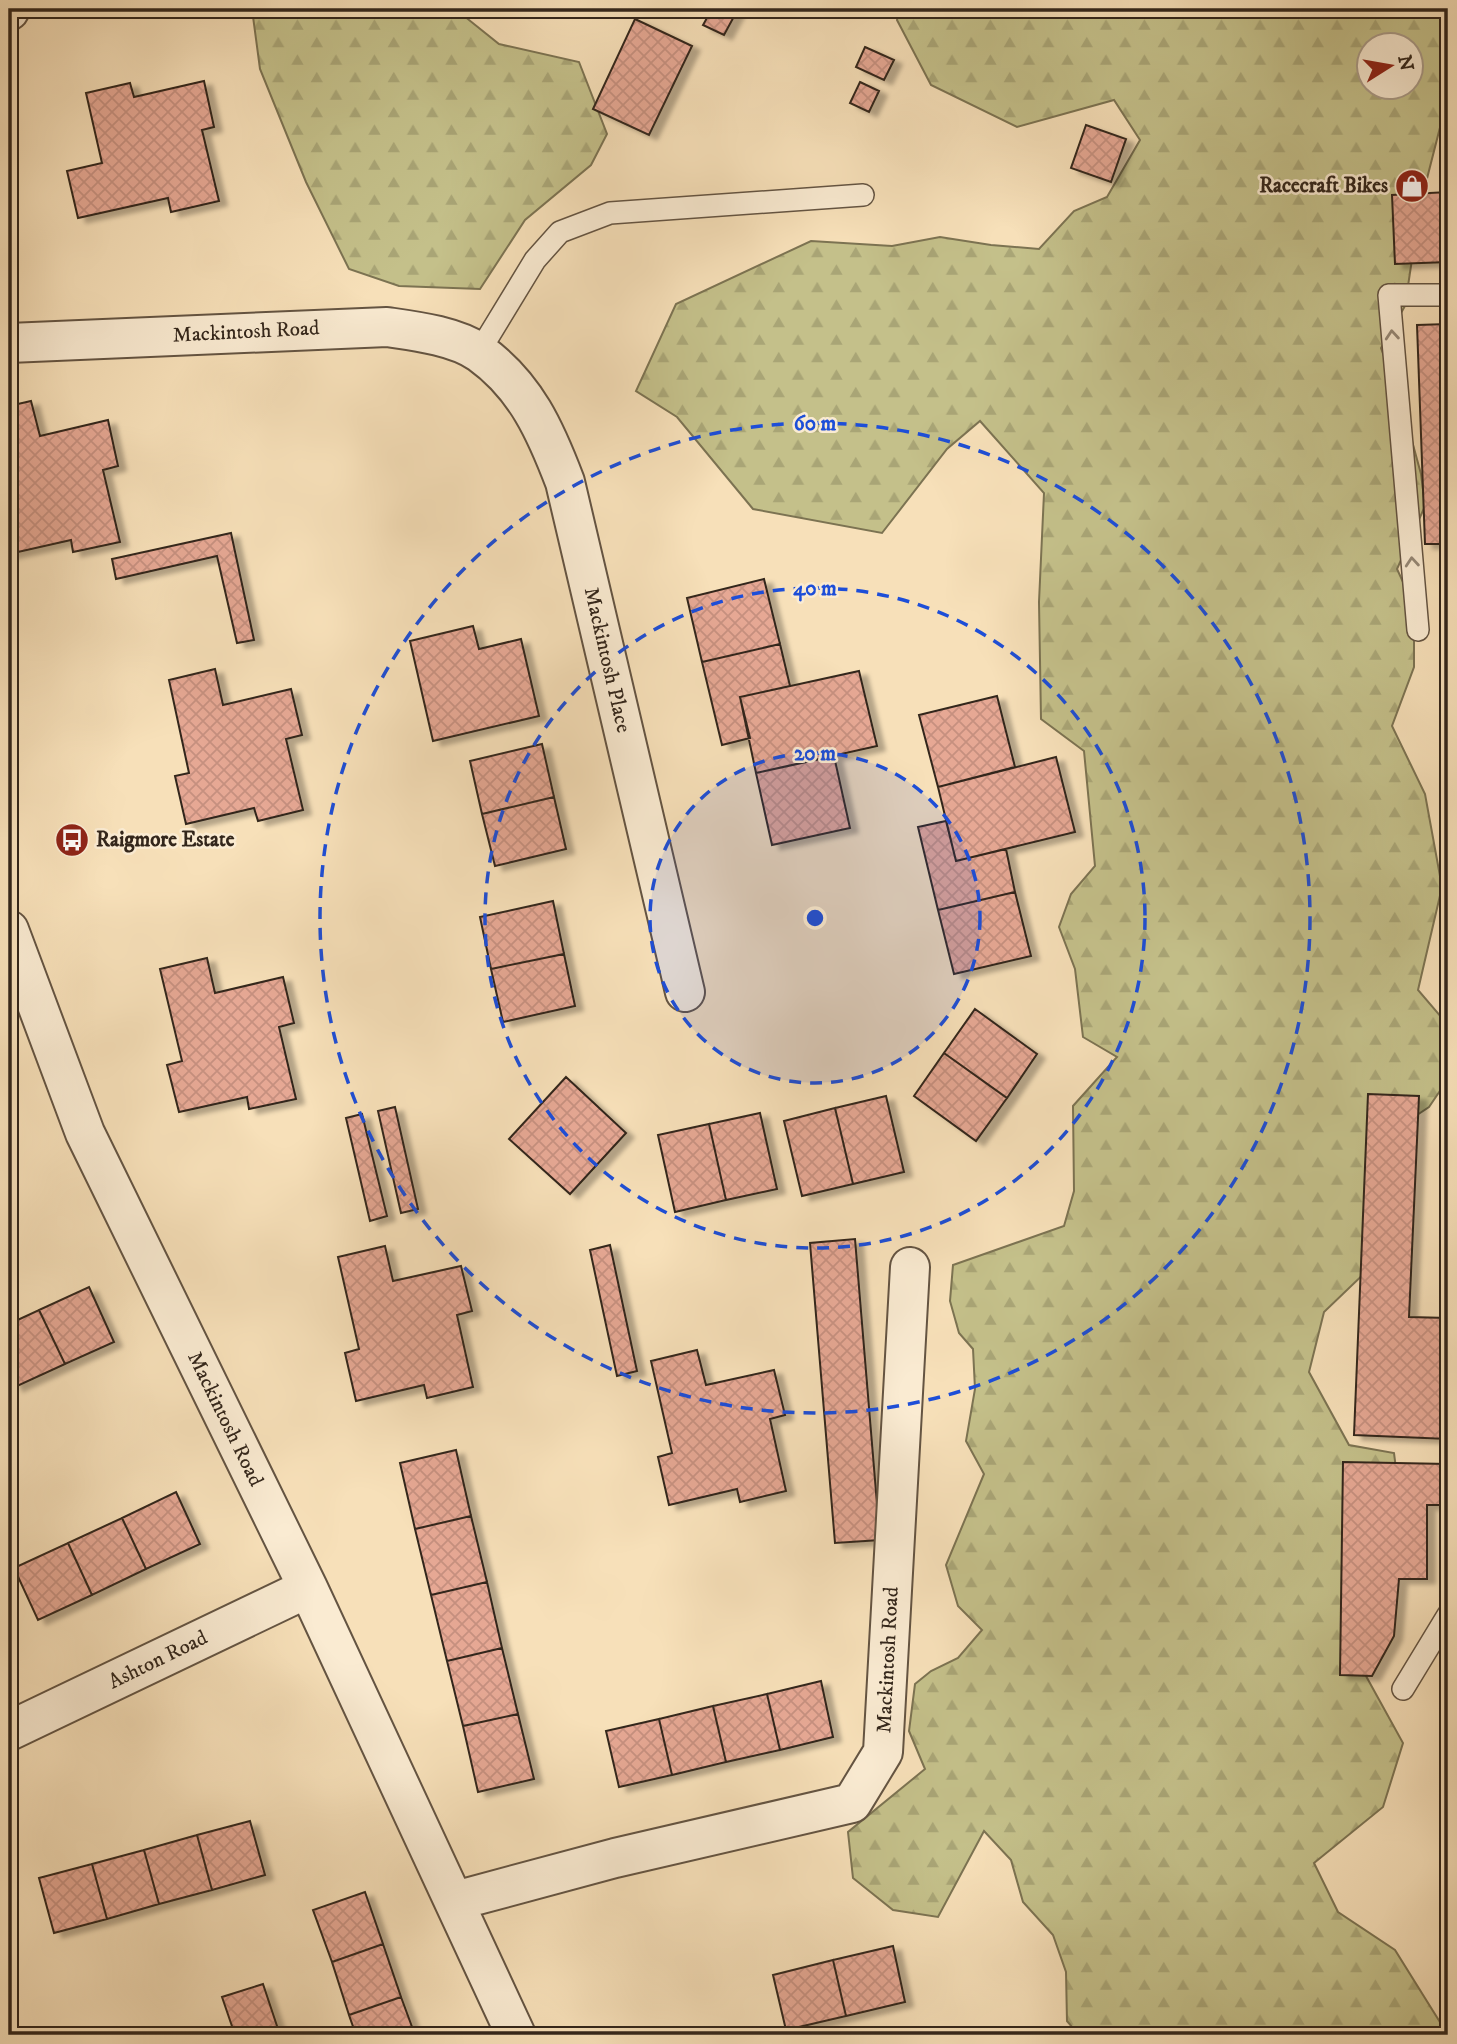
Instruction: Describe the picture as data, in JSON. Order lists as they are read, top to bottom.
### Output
{
  "streets": {
    "street": ["Mackintosh Road", "Mackintosh Place", "Ashton Road"]
  },
  "crossings": [
    ["Mackintosh Road", "Mackintosh Place"],
    ["Mackintosh Road", "Ashton Road"]
  ],
  "places": {
    "shop": ["Racecraft Bikes"],
    "bus stop": ["Raigmore Estate"]
  },
  "north": "right",
  "rings": ["60 m", "40 m", "20 m"]
}
